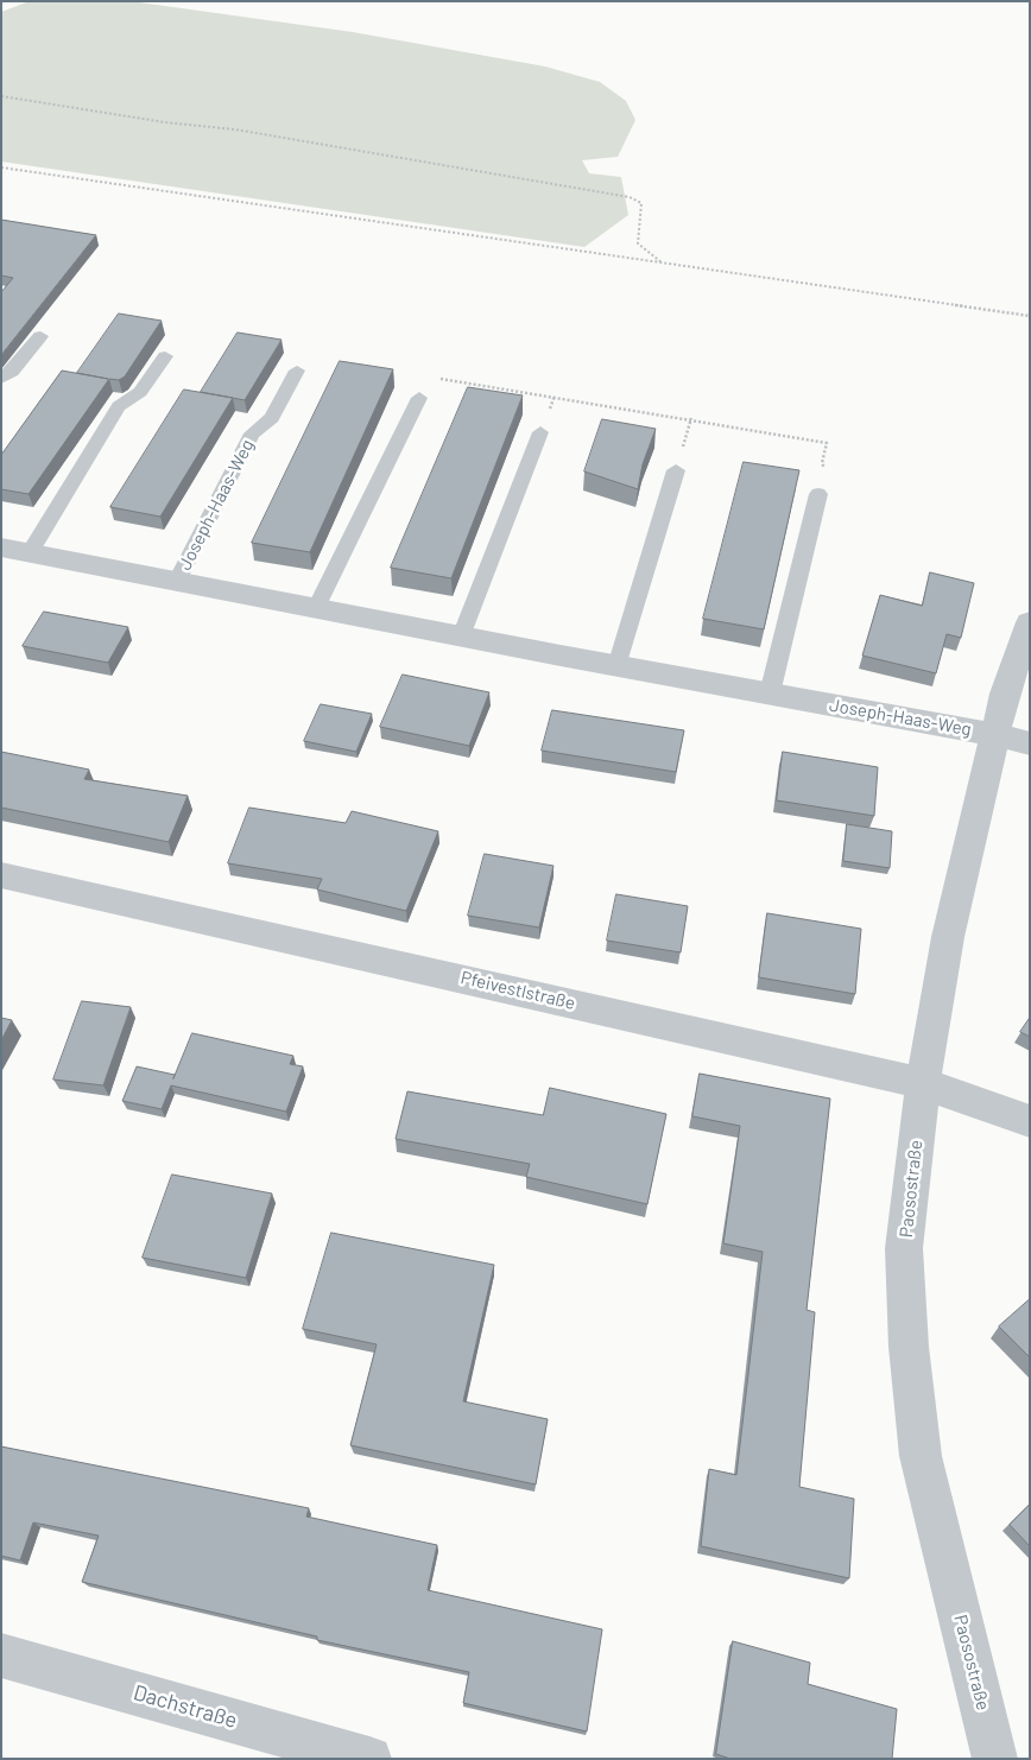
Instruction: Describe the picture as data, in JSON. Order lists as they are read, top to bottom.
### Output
{
  "streets": {
    "street": [
      "Joseph-Haas-Weg",
      "Pfeivestlstraße",
      "Paosostraße",
      "Dachstraße"
    ]
  },
  "crossings": [
    ["Joseph-Haas-Weg", "Paosostraße"],
    ["Pfeivestlstraße", "Paosostraße"]
  ]
}
